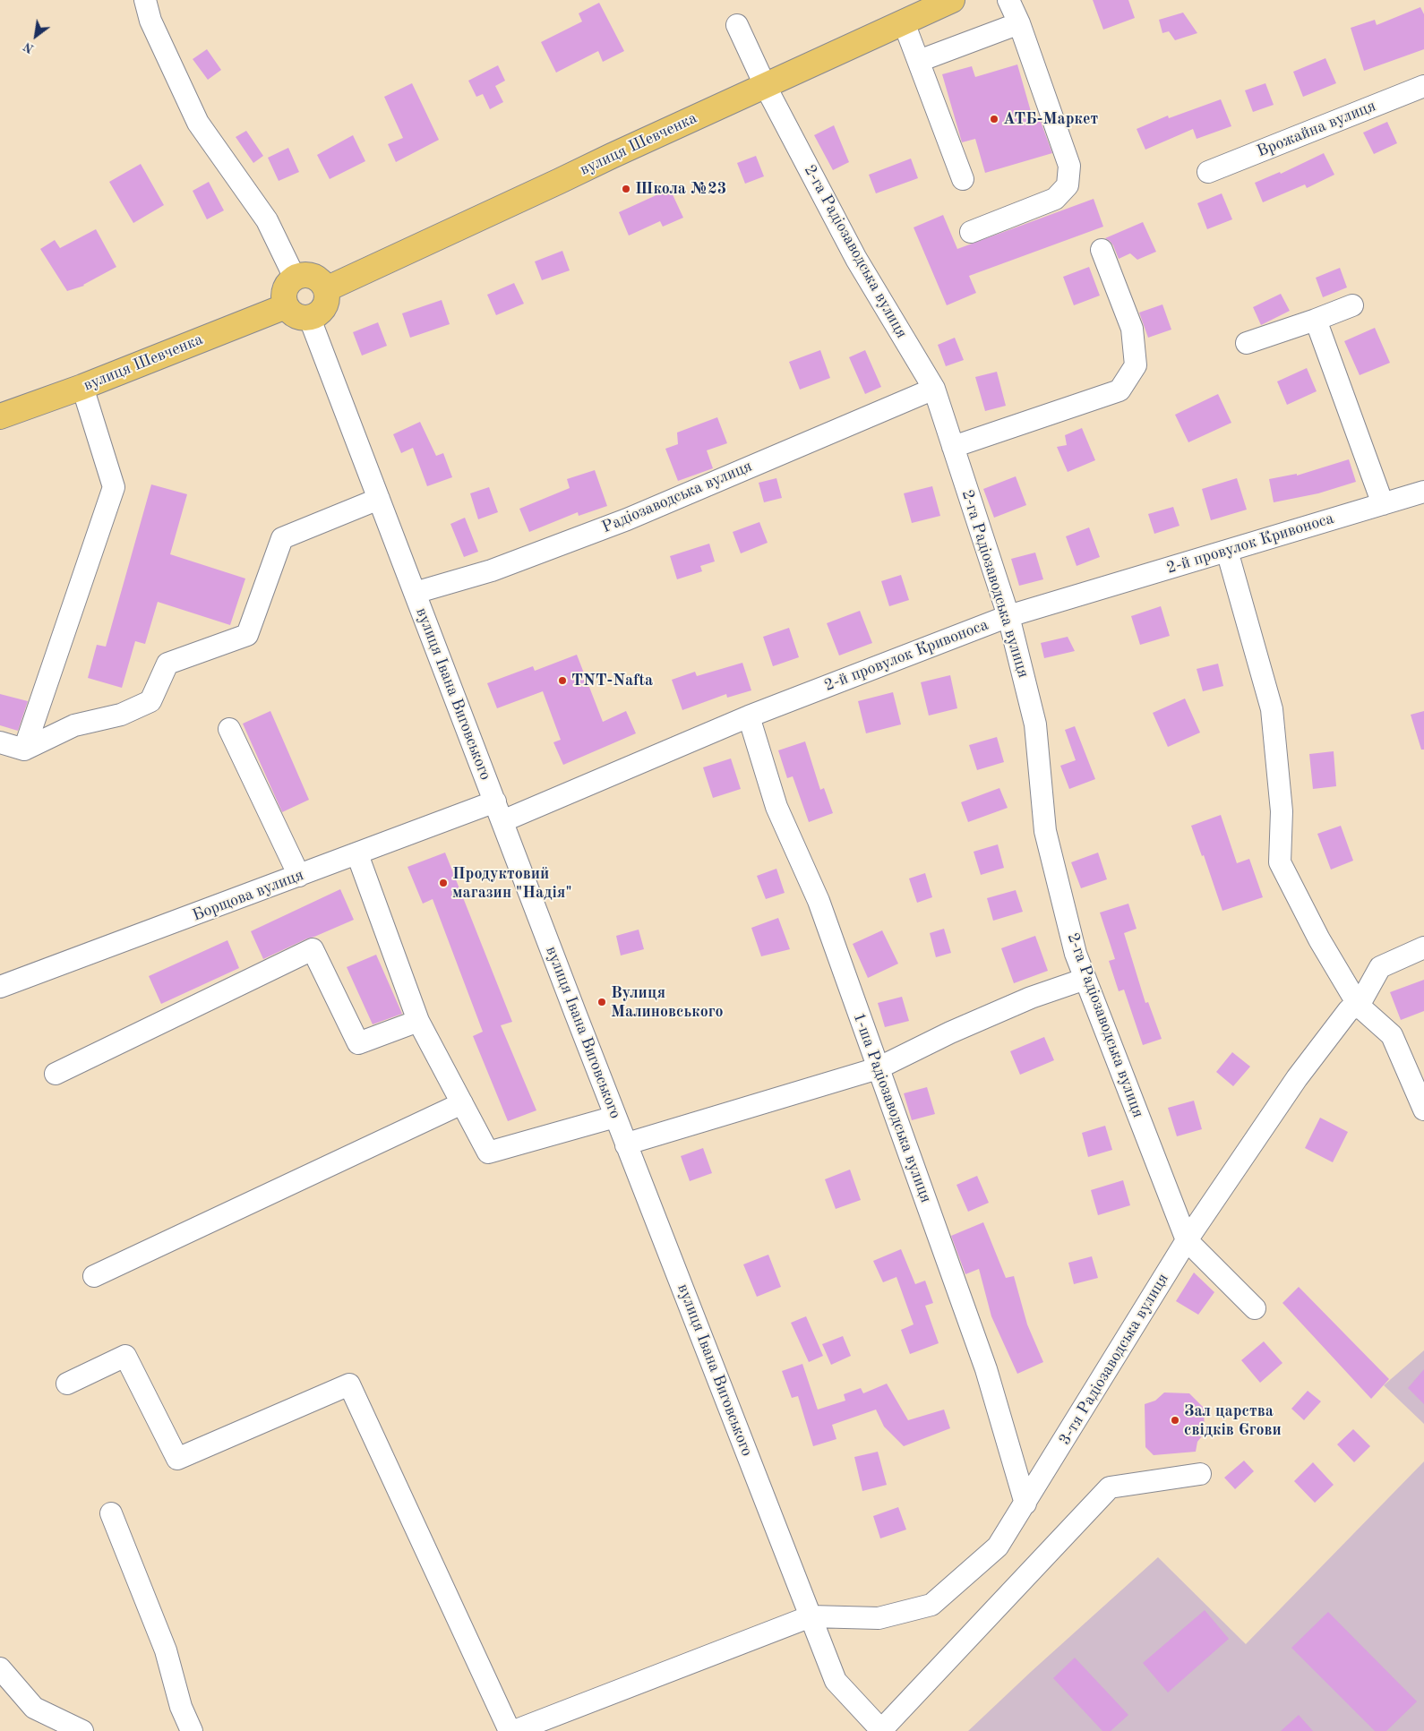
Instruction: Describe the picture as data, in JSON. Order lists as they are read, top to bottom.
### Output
{
  "streets": {
    "main road": ["вулиця Шевченка"],
    "street": [
      "Врожайна вулиця",
      "2-га Радіозаводська вулиця",
      "Радіозаводська вулиця",
      "2-й провулок Кривоноса",
      "вулиця Івана Виговського",
      "Борщова вулиця",
      "1-ша Радіозаводська вулиця",
      "3-тя Радіозаводська вулиця"
    ]
  },
  "crossings": [
    ["вулиця Шевченка", "2-га Радіозаводська вулиця"],
    ["вулиця Шевченка", "вулиця Івана Виговського"],
    ["2-га Радіозаводська вулиця", "Радіозаводська вулиця"],
    ["2-га Радіозаводська вулиця", "2-й провулок Кривоноса"],
    ["2-га Радіозаводська вулиця", "3-тя Радіозаводська вулиця"],
    ["Радіозаводська вулиця", "вулиця Івана Виговського"],
    ["2-й провулок Кривоноса", "вулиця Івана Виговського"],
    ["2-й провулок Кривоноса", "Борщова вулиця"],
    ["2-й провулок Кривоноса", "1-ша Радіозаводська вулиця"],
    ["вулиця Івана Виговського", "Борщова вулиця"],
    ["вулиця Івана Виговського", "3-тя Радіозаводська вулиця"],
    ["1-ша Радіозаводська вулиця", "3-тя Радіозаводська вулиця"]
  ],
  "places": [
    "АТБ-Маркет",
    "Школа №23",
    "TNT-Nafta",
    "Продуктовий магазин \"Надія\"",
    "Вулиця Малиновського",
    "Зал царства свідків Єгови"
  ],
  "north": "bottom left"
}
